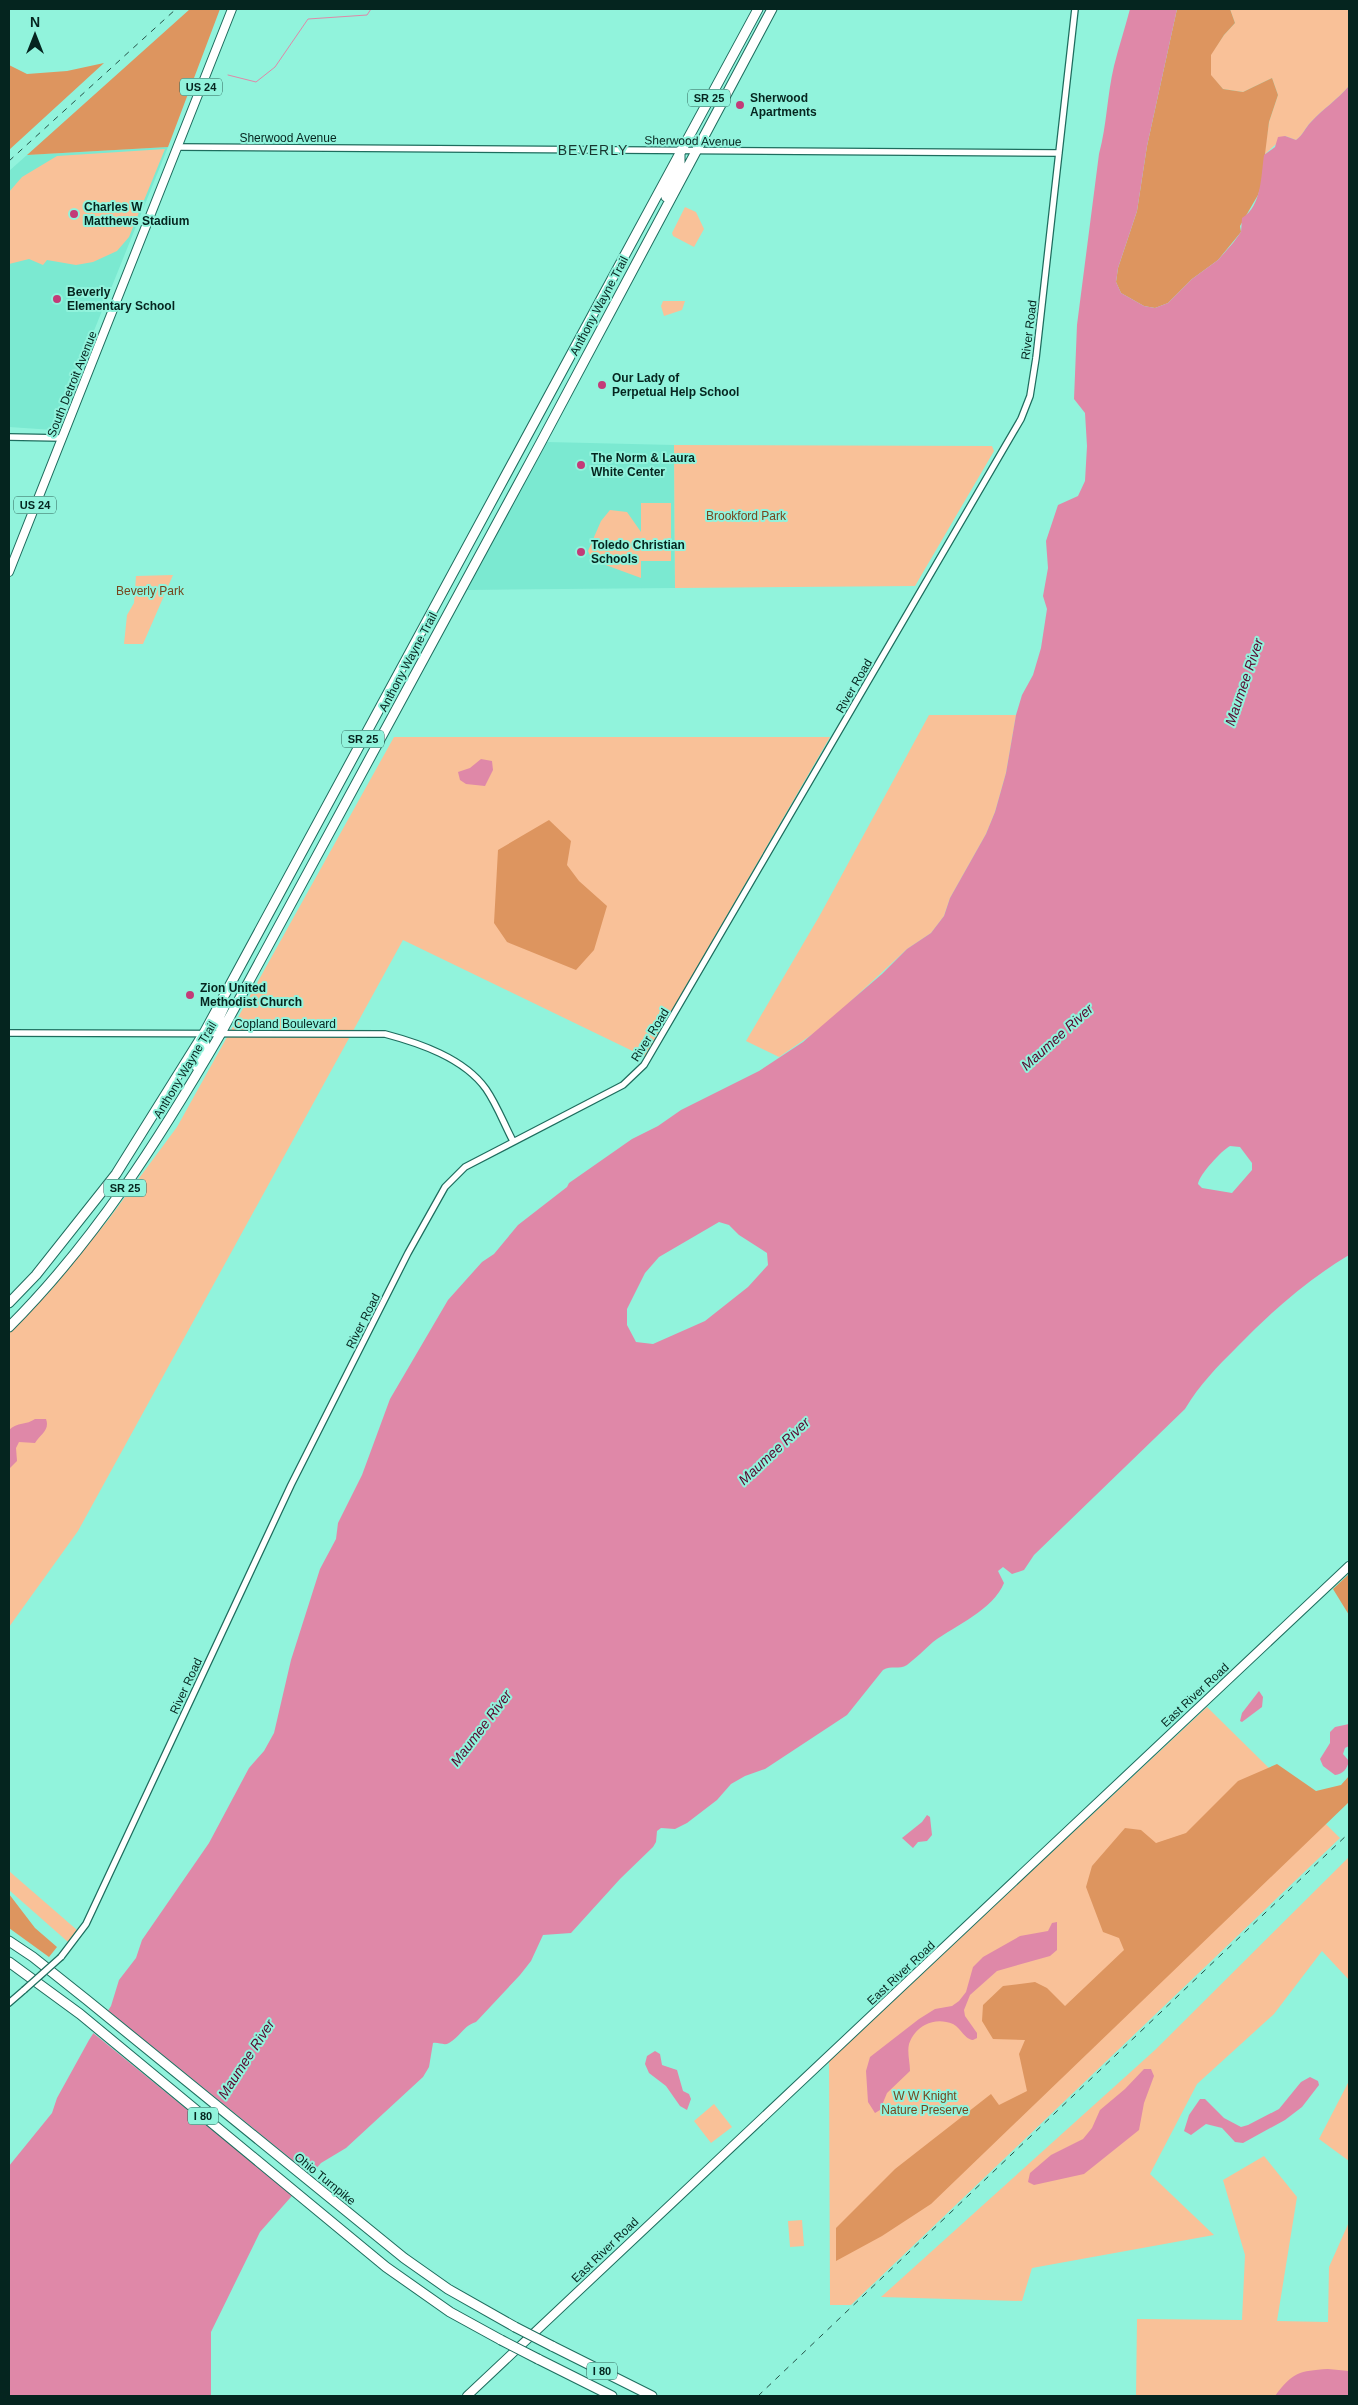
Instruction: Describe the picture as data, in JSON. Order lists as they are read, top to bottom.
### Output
{
  "streets": {
    "highway": [
      "SR 25",
      "Anthony Wayne Trail",
      "I 80",
      "Ohio Turnpike"
    ],
    "main road": ["US 24", "South Detroit Avenue", "East River Road"],
    "street": ["Sherwood Avenue", "River Road", "Copland Boulevard"]
  },
  "crossings": [
    ["Sherwood Avenue", "Anthony Wayne Trail"],
    ["Sherwood Avenue", "River Road"],
    ["Sherwood Avenue", "South Detroit Avenue"],
    ["Anthony Wayne Trail", "Copland Boulevard"],
    ["River Road", "Copland Boulevard"]
  ],
  "districts": ["BEVERLY"],
  "water": ["Maumee River"],
  "parks": ["Brookford Park", "Beverly Park", "W W Knight Nature Preserve"],
  "places": [
    "Sherwood Apartments",
    "Charles W Matthews Stadium",
    "Beverly Elementary School",
    "Our Lady of Perpetual Help School",
    "The Norm & Laura White Center",
    "Toledo Christian Schools",
    "Zion United Methodist Church"
  ],
  "north": "top"
}
